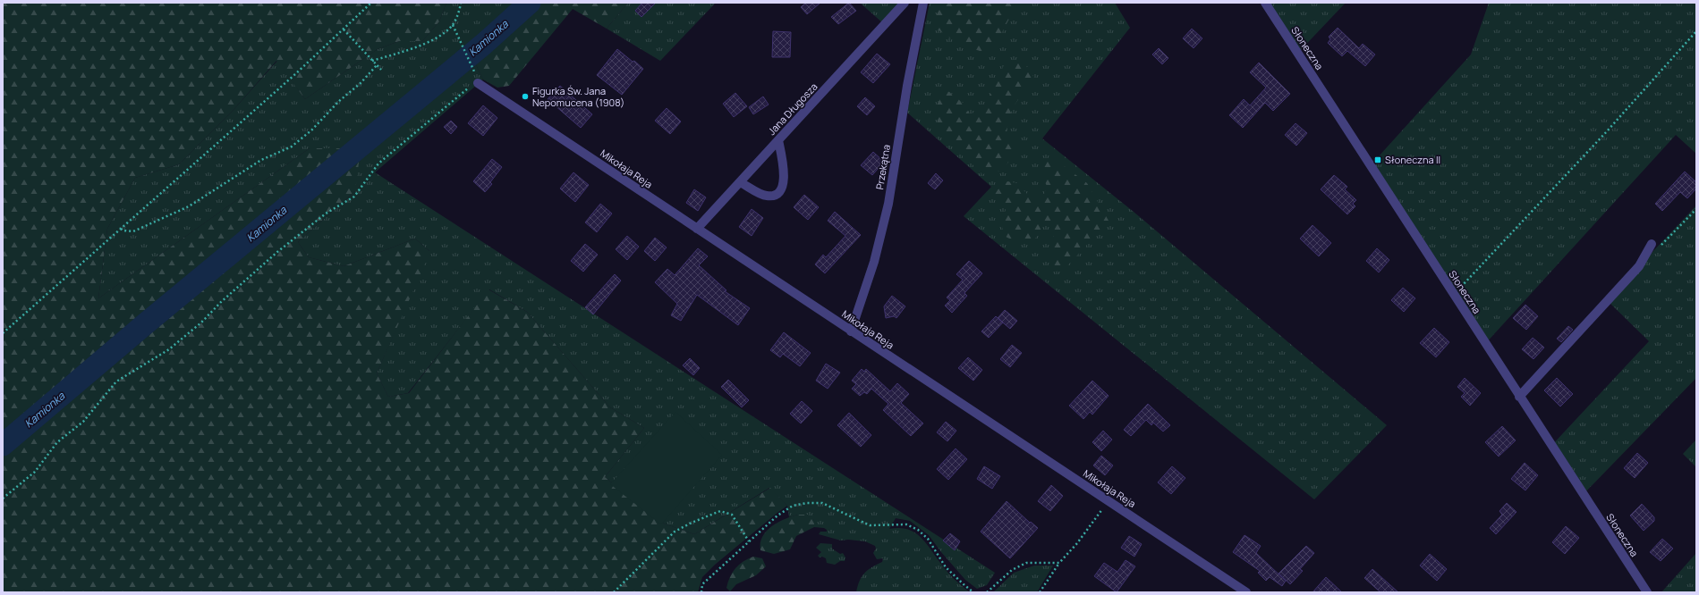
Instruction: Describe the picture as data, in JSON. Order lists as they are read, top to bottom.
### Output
{
  "streets": {
    "street": [
      "Słoneczna",
      "Jana Długosza",
      "Przekątna",
      "Mikołaja Reja"
    ]
  },
  "crossings": [
    ["Jana Długosza", "Mikołaja Reja"],
    ["Przekątna", "Mikołaja Reja"]
  ],
  "water": ["Kamionka"],
  "places": {
    "other": ["Figurka Św. Jana Nepomucena (1908)"],
    "transit": ["Słoneczna II"]
  }
}
